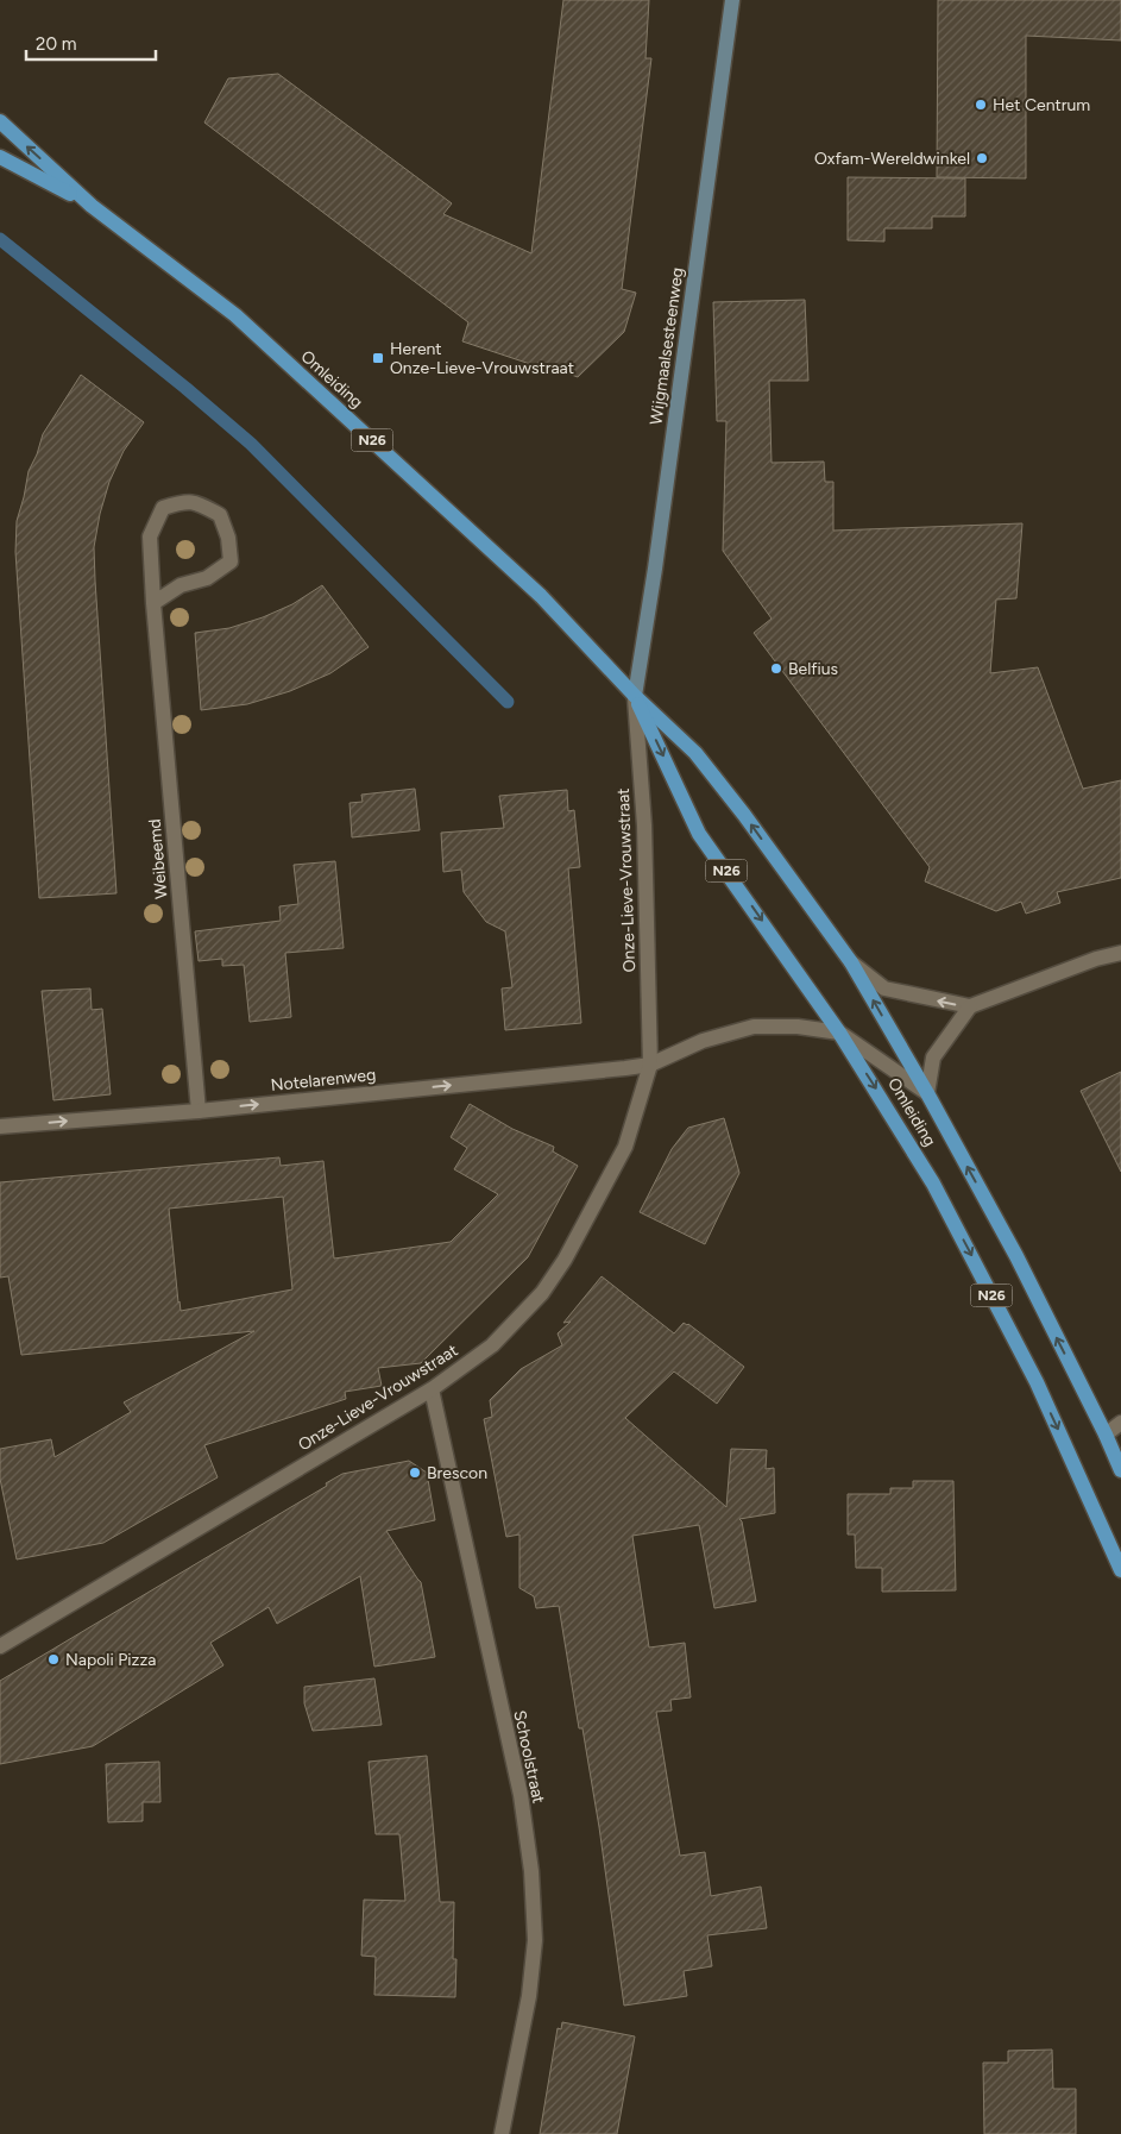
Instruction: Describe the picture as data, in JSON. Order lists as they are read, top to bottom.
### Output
{
  "streets": {
    "main road": ["Omleiding", "N26"],
    "street": [
      "Wijgmaalsesteenweg",
      "Weibeemd",
      "Onze-Lieve-Vrouwstraat",
      "Notelarenweg",
      "Schoolstraat"
    ]
  },
  "crossings": [
    ["Wijgmaalsesteenweg", "Omleiding"],
    ["Wijgmaalsesteenweg", "Onze-Lieve-Vrouwstraat"],
    ["Omleiding", "Onze-Lieve-Vrouwstraat"],
    ["Weibeemd", "Notelarenweg"],
    ["Onze-Lieve-Vrouwstraat", "Notelarenweg"],
    ["Onze-Lieve-Vrouwstraat", "Schoolstraat"]
  ],
  "one_way": ["Notelarenweg"],
  "places": {
    "other": [
      "Het Centrum",
      "Oxfam-Wereldwinkel",
      "Belfius",
      "Brescon",
      "Napoli Pizza"
    ],
    "transit": ["Herent Onze-Lieve-Vrouwstraat"]
  },
  "scale_bar": "20 m"
}
